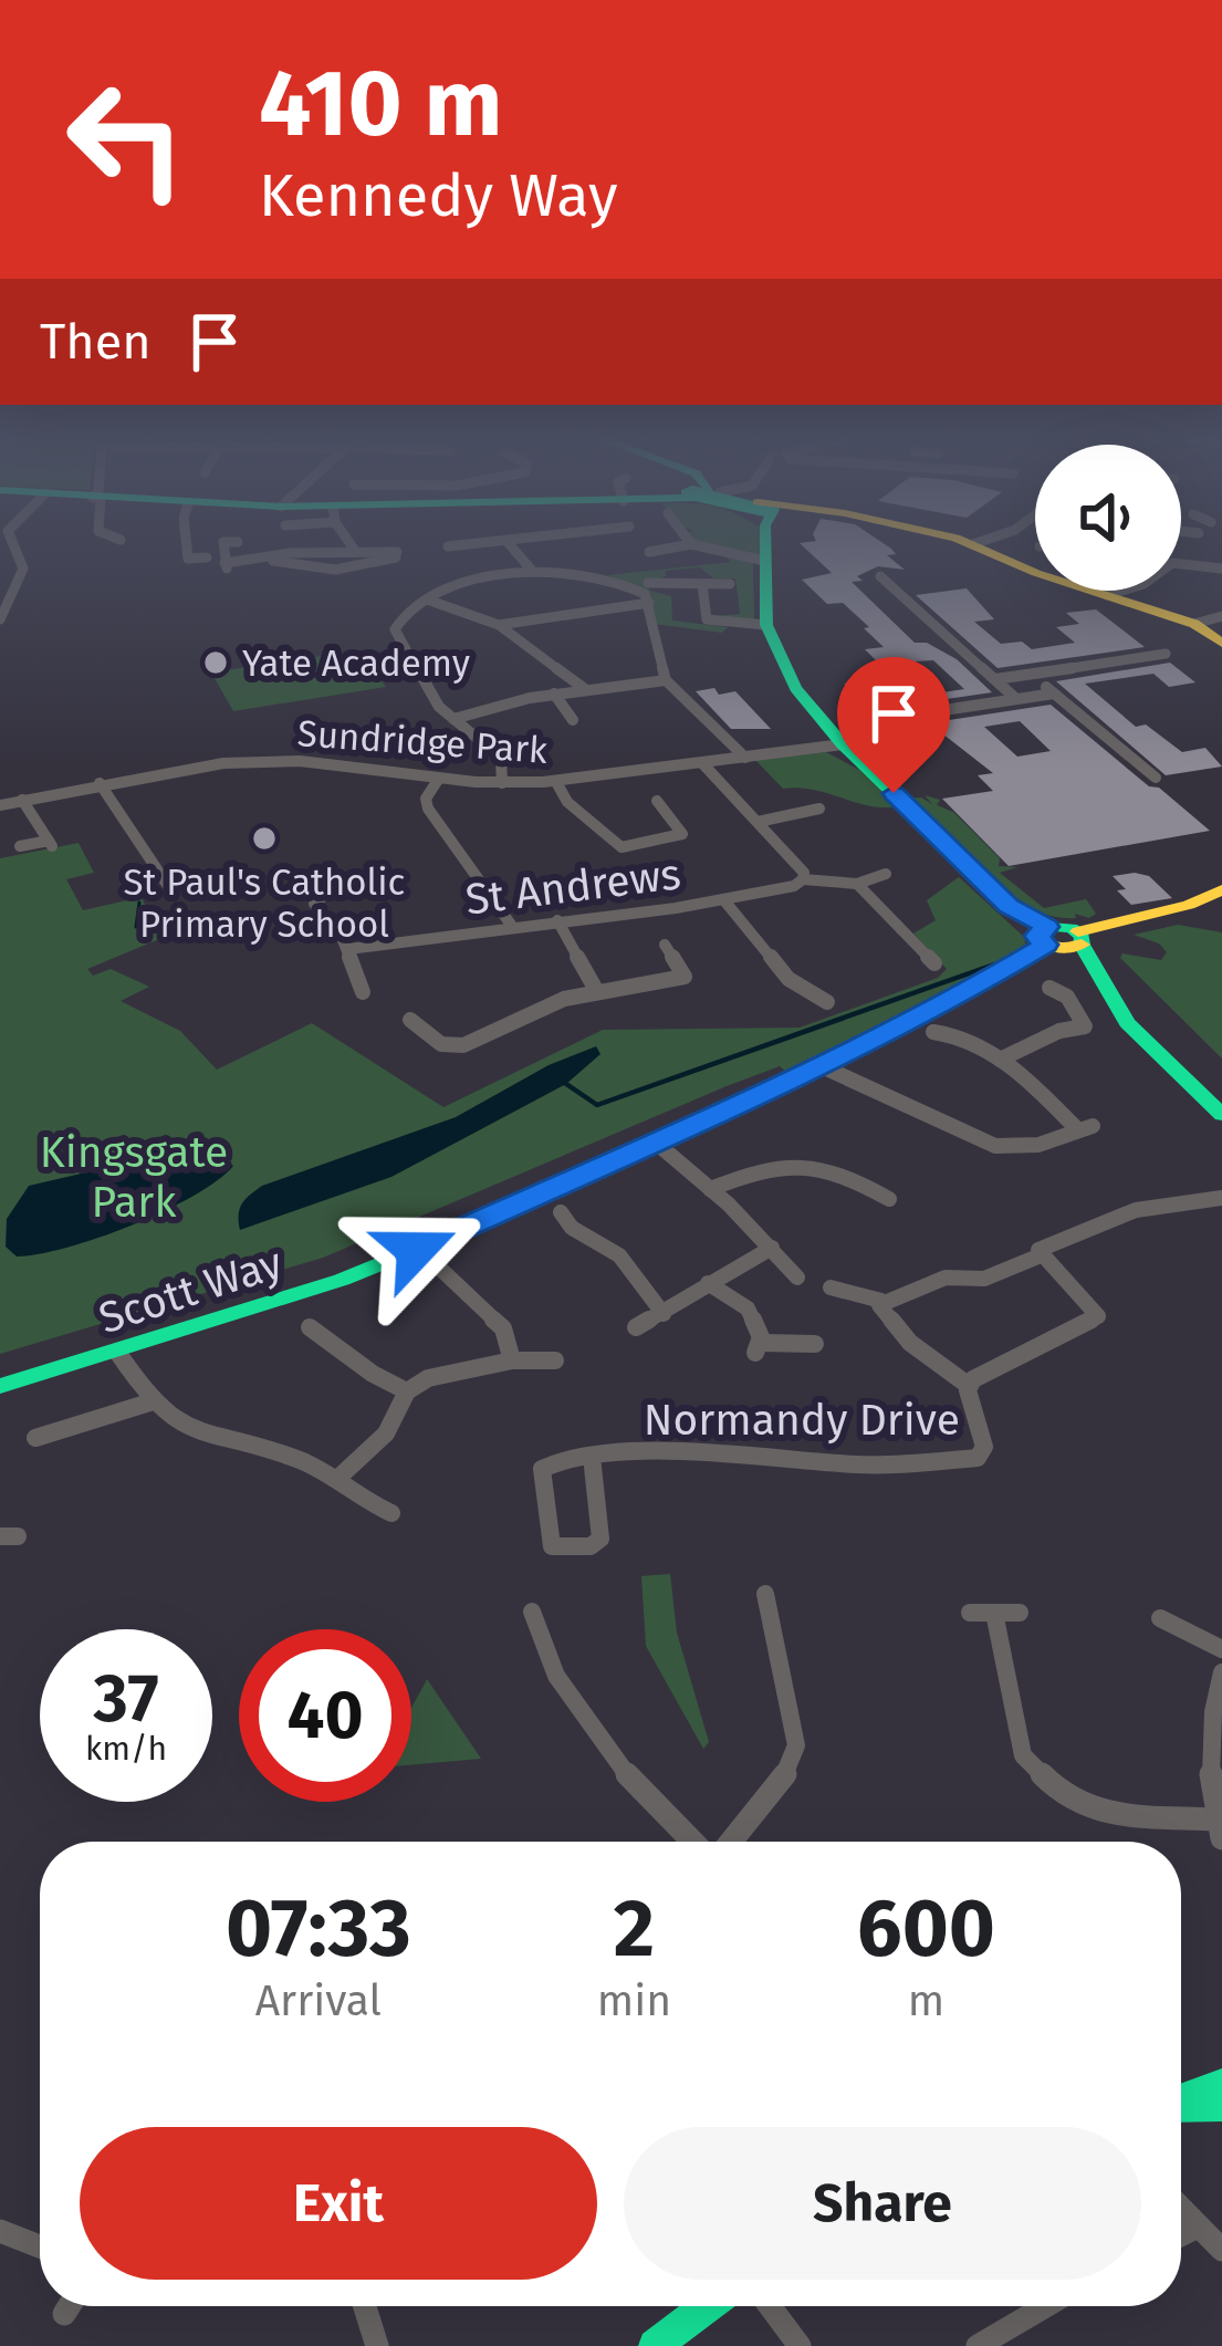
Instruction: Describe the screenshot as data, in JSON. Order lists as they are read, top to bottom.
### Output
{
  "streets": {
    "main road": ["Scott Way"],
    "street": ["Sundridge Park", "St Andrews", "Normandy Drive"]
  },
  "parks": ["Kingsgate Park"],
  "places": ["Yate Academy", "St Paul's Catholic Primary School"],
  "page": {
    "turn": ["410 m", "Kennedy Way"],
    "then": "Then",
    "speed": "37 km/h",
    "limit": "40",
    "eta": [
      "07:33",
      "Arrival",
      "2",
      "min",
      "600",
      "m"
    ],
    "buttons": ["Exit", "Share"]
  }
}
